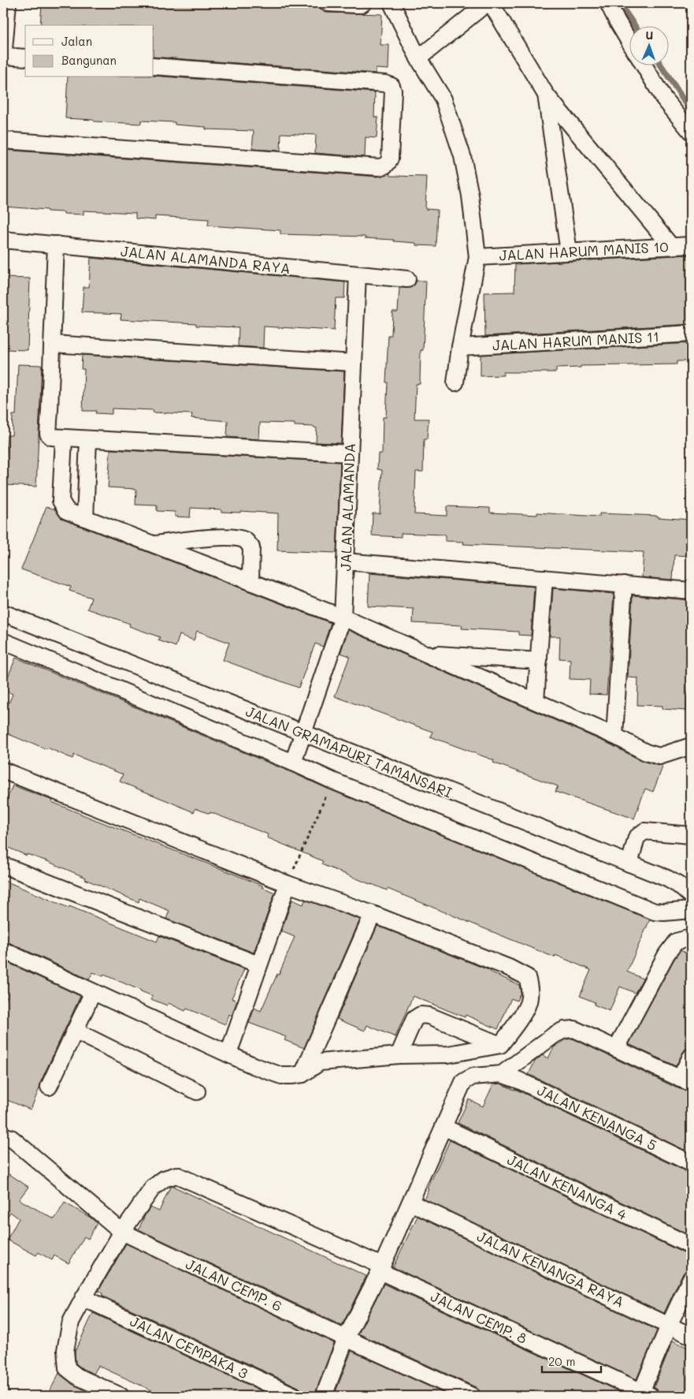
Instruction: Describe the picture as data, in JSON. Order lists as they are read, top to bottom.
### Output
{
  "streets": {
    "street": [
      "JALAN HARUM MANIS 10",
      "JALAN ALAMANDA RAYA",
      "JALAN HARUM MANIS 11",
      "JALAN ALAMANDA",
      "JALAN GRAMAPURI TAMANSARI",
      "JALAN KENANGA 5",
      "JALAN KENANGA 4",
      "JALAN KENANGA RAYA",
      "JALAN CEMP. 6",
      "JALAN CEMP. 8",
      "JALAN CEMPAKA 3"
    ]
  },
  "crossings": [
    ["JALAN ALAMANDA RAYA", "JALAN ALAMANDA"],
    ["JALAN ALAMANDA", "JALAN GRAMAPURI TAMANSARI"],
    ["JALAN CEMP. 6", "JALAN CEMP. 8"],
    ["JALAN CEMP. 8", "JALAN CEMPAKA 3"]
  ],
  "legend": ["Jalan", "Bangunan"],
  "scale_bar": "20 m",
  "north": "top"
}
